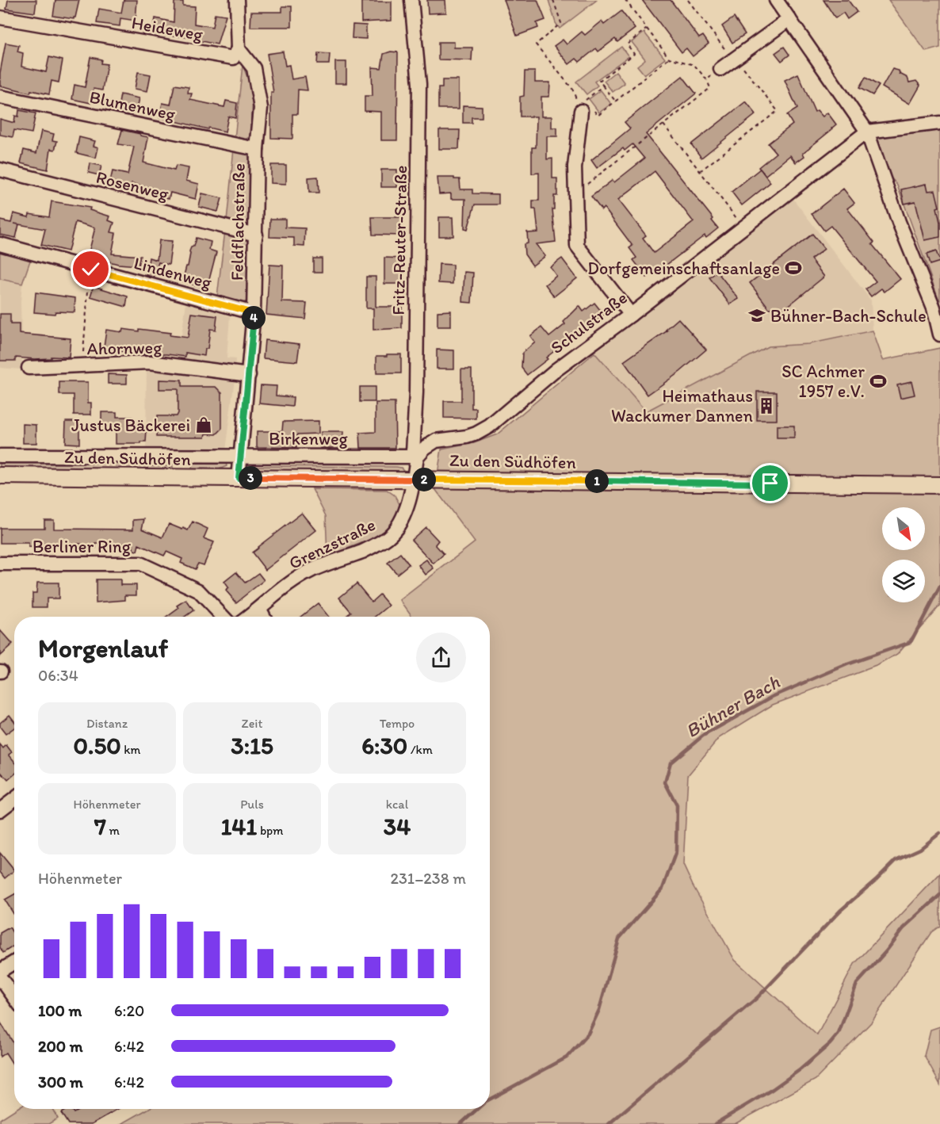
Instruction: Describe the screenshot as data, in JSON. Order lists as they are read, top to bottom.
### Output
{
  "streets": {
    "street": [
      "Heideweg",
      "Blumenweg",
      "Rosenweg",
      "Feldflachstraße",
      "Fritz-Reuter-Straße",
      "Lindenweg",
      "Schulstraße",
      "Ahornweg",
      "Birkenweg",
      "Zu den Südhöfen",
      "Grenzstraße",
      "Berliner Ring"
    ]
  },
  "crossings": [
    ["Heideweg", "Feldflachstraße"],
    ["Blumenweg", "Feldflachstraße"],
    ["Rosenweg", "Feldflachstraße"],
    ["Feldflachstraße", "Lindenweg"],
    ["Feldflachstraße", "Ahornweg"],
    ["Feldflachstraße", "Birkenweg"],
    ["Feldflachstraße", "Zu den Südhöfen"],
    ["Fritz-Reuter-Straße", "Schulstraße"],
    ["Fritz-Reuter-Straße", "Birkenweg"],
    ["Fritz-Reuter-Straße", "Zu den Südhöfen"],
    ["Fritz-Reuter-Straße", "Grenzstraße"],
    ["Schulstraße", "Birkenweg"],
    ["Zu den Südhöfen", "Grenzstraße"]
  ],
  "water": ["Bühner Bach"],
  "places": {
    "sports": ["Dorfgemeinschaftsanlage", "SC Achmer 1957 e.V."],
    "school or university": ["Bühner-Bach-Schule"],
    "building": ["Heimathaus Wackumer Dannen"],
    "shop": ["Justus Bäckerei"]
  },
  "north": "bottom right",
  "page": {
    "pins": [
      "4",
      "3",
      "2",
      "1"
    ],
    "heading": ["Morgenlauf", "06:34"],
    "stats": [
      ["Distanz", "0.50 km"],
      ["Zeit", "3:15"],
      ["Tempo", "6:30 /km"],
      ["Höhenmeter", "7 m"],
      ["Puls", "141 bpm"],
      ["kcal", "34"]
    ],
    "chart": ["Höhenmeter", "231–238 m"],
    "list": [
      {
        "name": "100 m",
        "note": "6:20"
      },
      {
        "name": "200 m",
        "note": "6:42"
      },
      {
        "name": "300 m",
        "note": "6:42"
      }
    ]
  }
}
